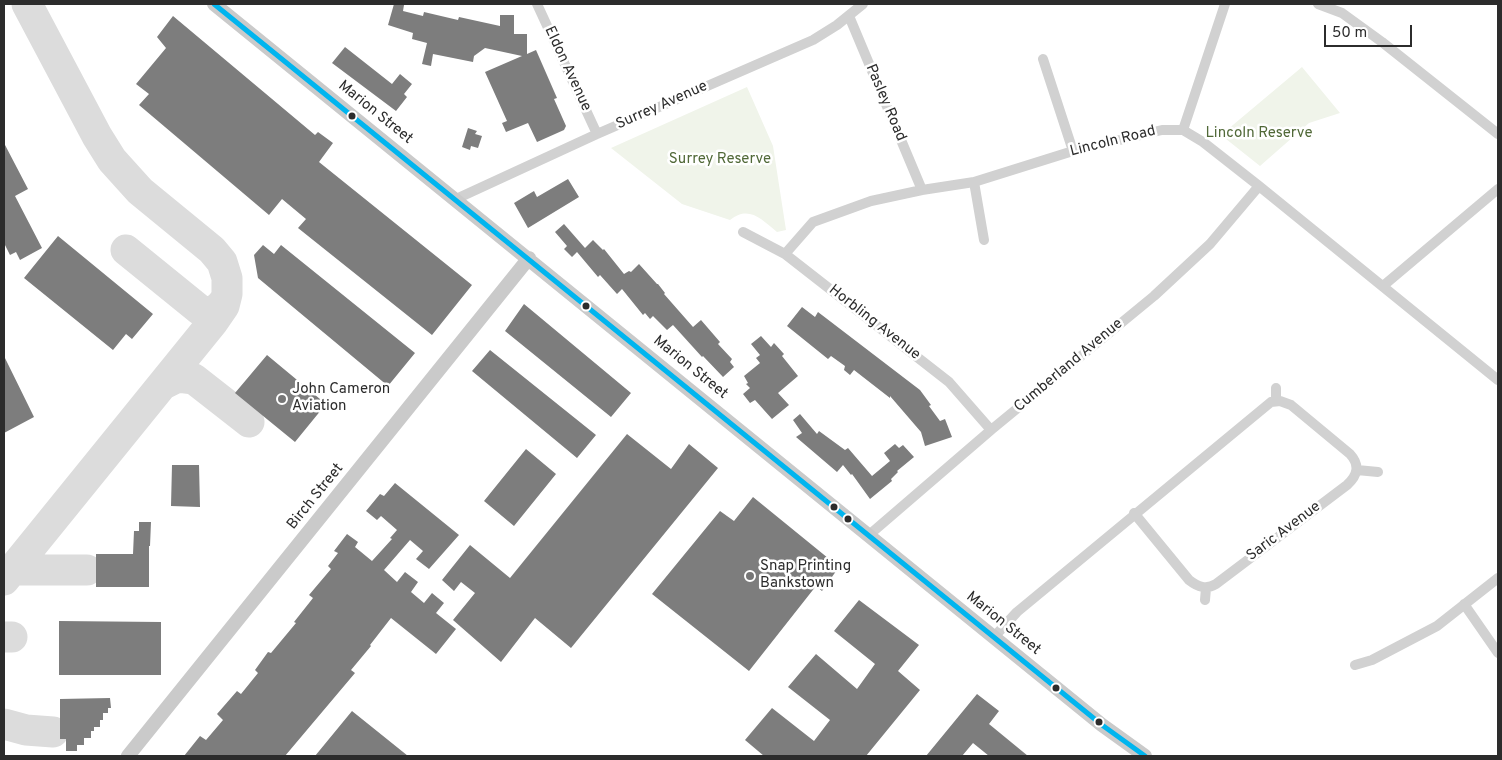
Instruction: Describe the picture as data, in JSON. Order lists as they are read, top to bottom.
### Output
{
  "streets": {
    "main road": ["Marion Street", "Birch Street"],
    "street": [
      "Eldon Avenue",
      "Pasley Road",
      "Surrey Avenue",
      "Lincoln Road",
      "Horbling Avenue",
      "Cumberland Avenue",
      "Saric Avenue"
    ]
  },
  "crossings": [
    ["Eldon Avenue", "Surrey Avenue"],
    ["Pasley Road", "Surrey Avenue"],
    ["Pasley Road", "Lincoln Road"],
    ["Surrey Avenue", "Marion Street"],
    ["Marion Street", "Cumberland Avenue"],
    ["Marion Street", "Birch Street"],
    ["Lincoln Road", "Horbling Avenue"],
    ["Horbling Avenue", "Cumberland Avenue"]
  ],
  "parks": ["Lincoln Reserve", "Surrey Reserve"],
  "places": ["John Cameron Aviation", "Snap Printing Bankstown"],
  "scale_bar": "50 m"
}
